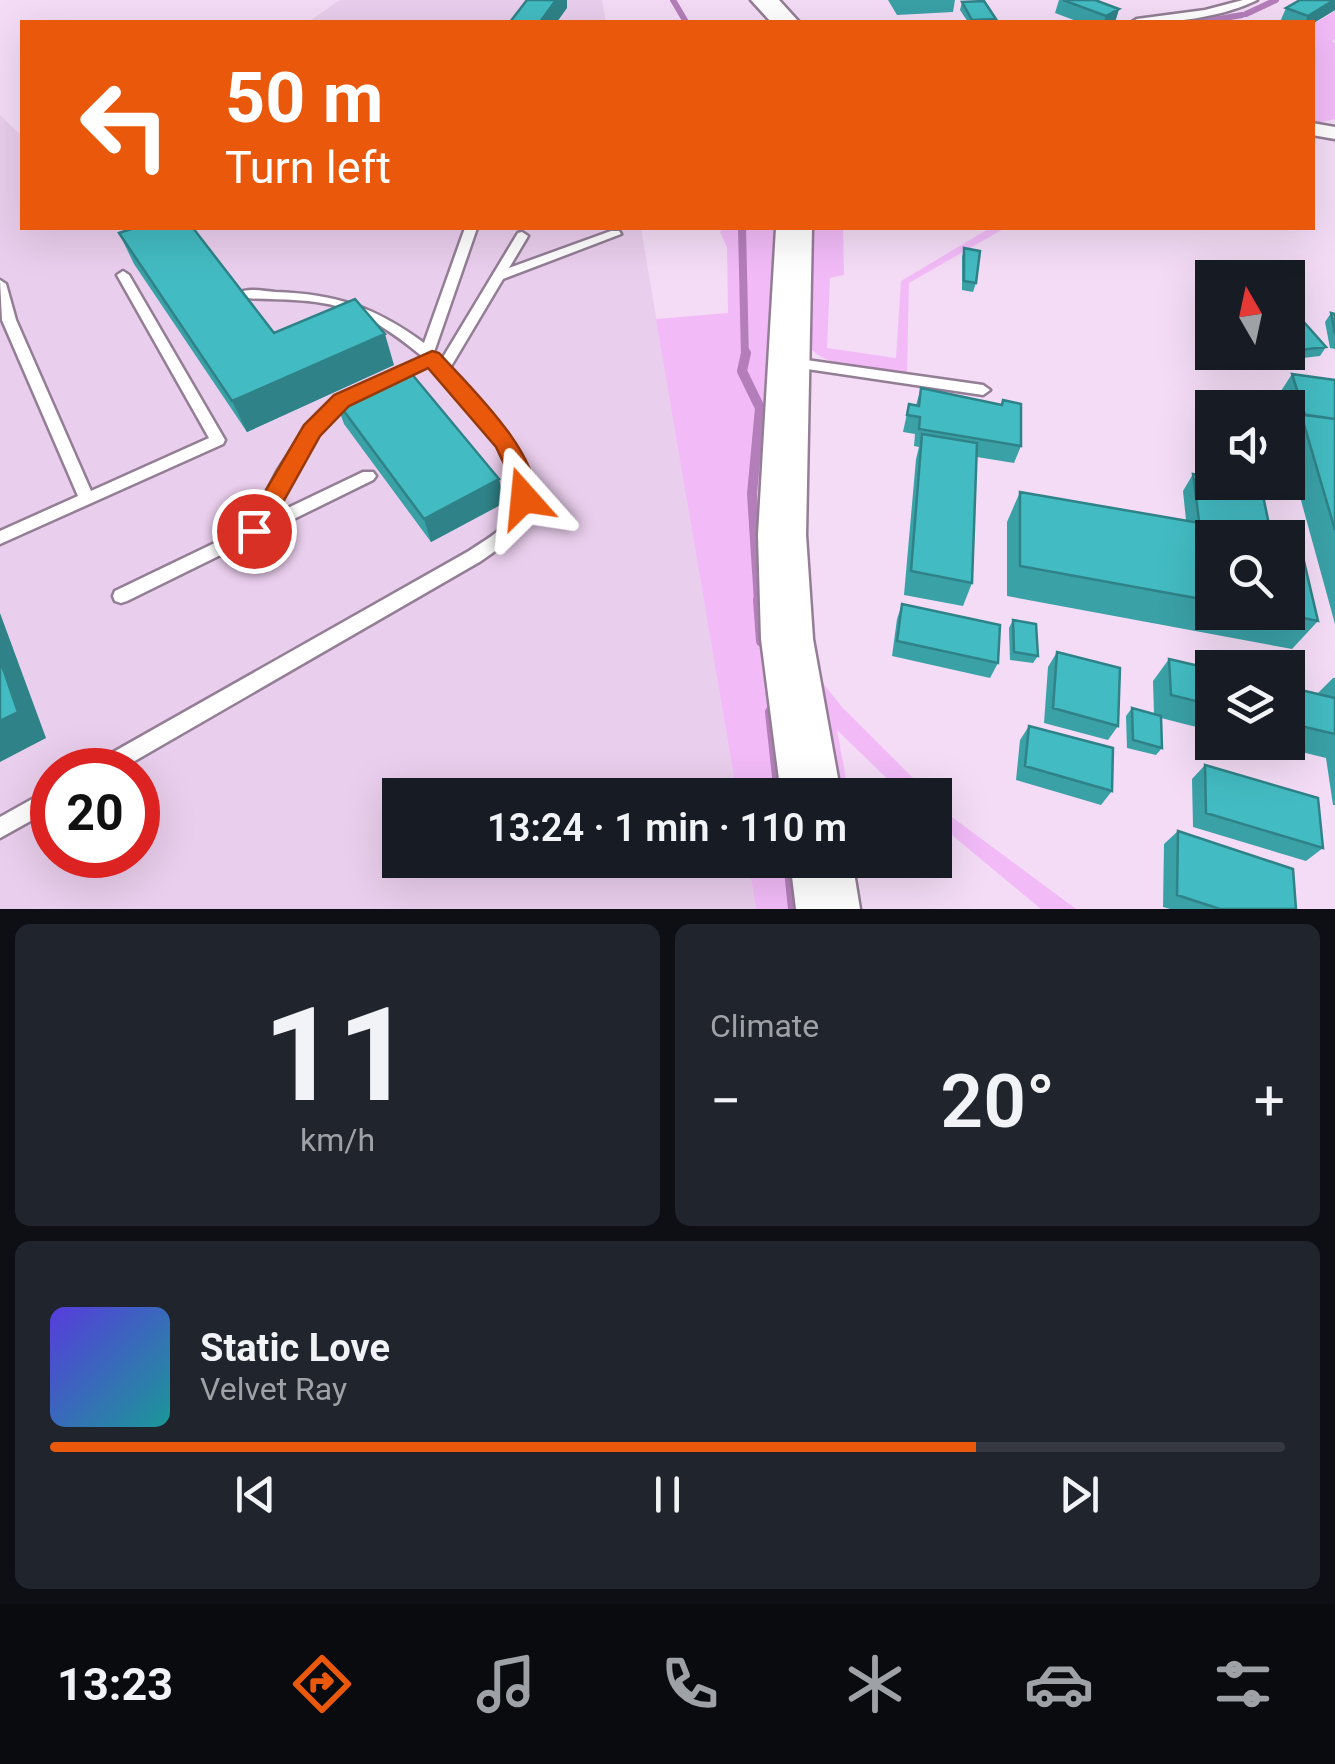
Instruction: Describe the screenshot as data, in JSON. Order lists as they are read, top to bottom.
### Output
{
  "north": "top",
  "page": {
    "turn": ["50 m", "Turn left"],
    "limit": "20",
    "trip": "13:24 · 1 min · 110 m",
    "tile": [
      ["11", "km/h"],
      "Climate"
    ],
    "heat": ["−", "20°", "+"],
    "song": ["Static Love", "Velvet Ray"],
    "tabs": "13:23"
  }
}
